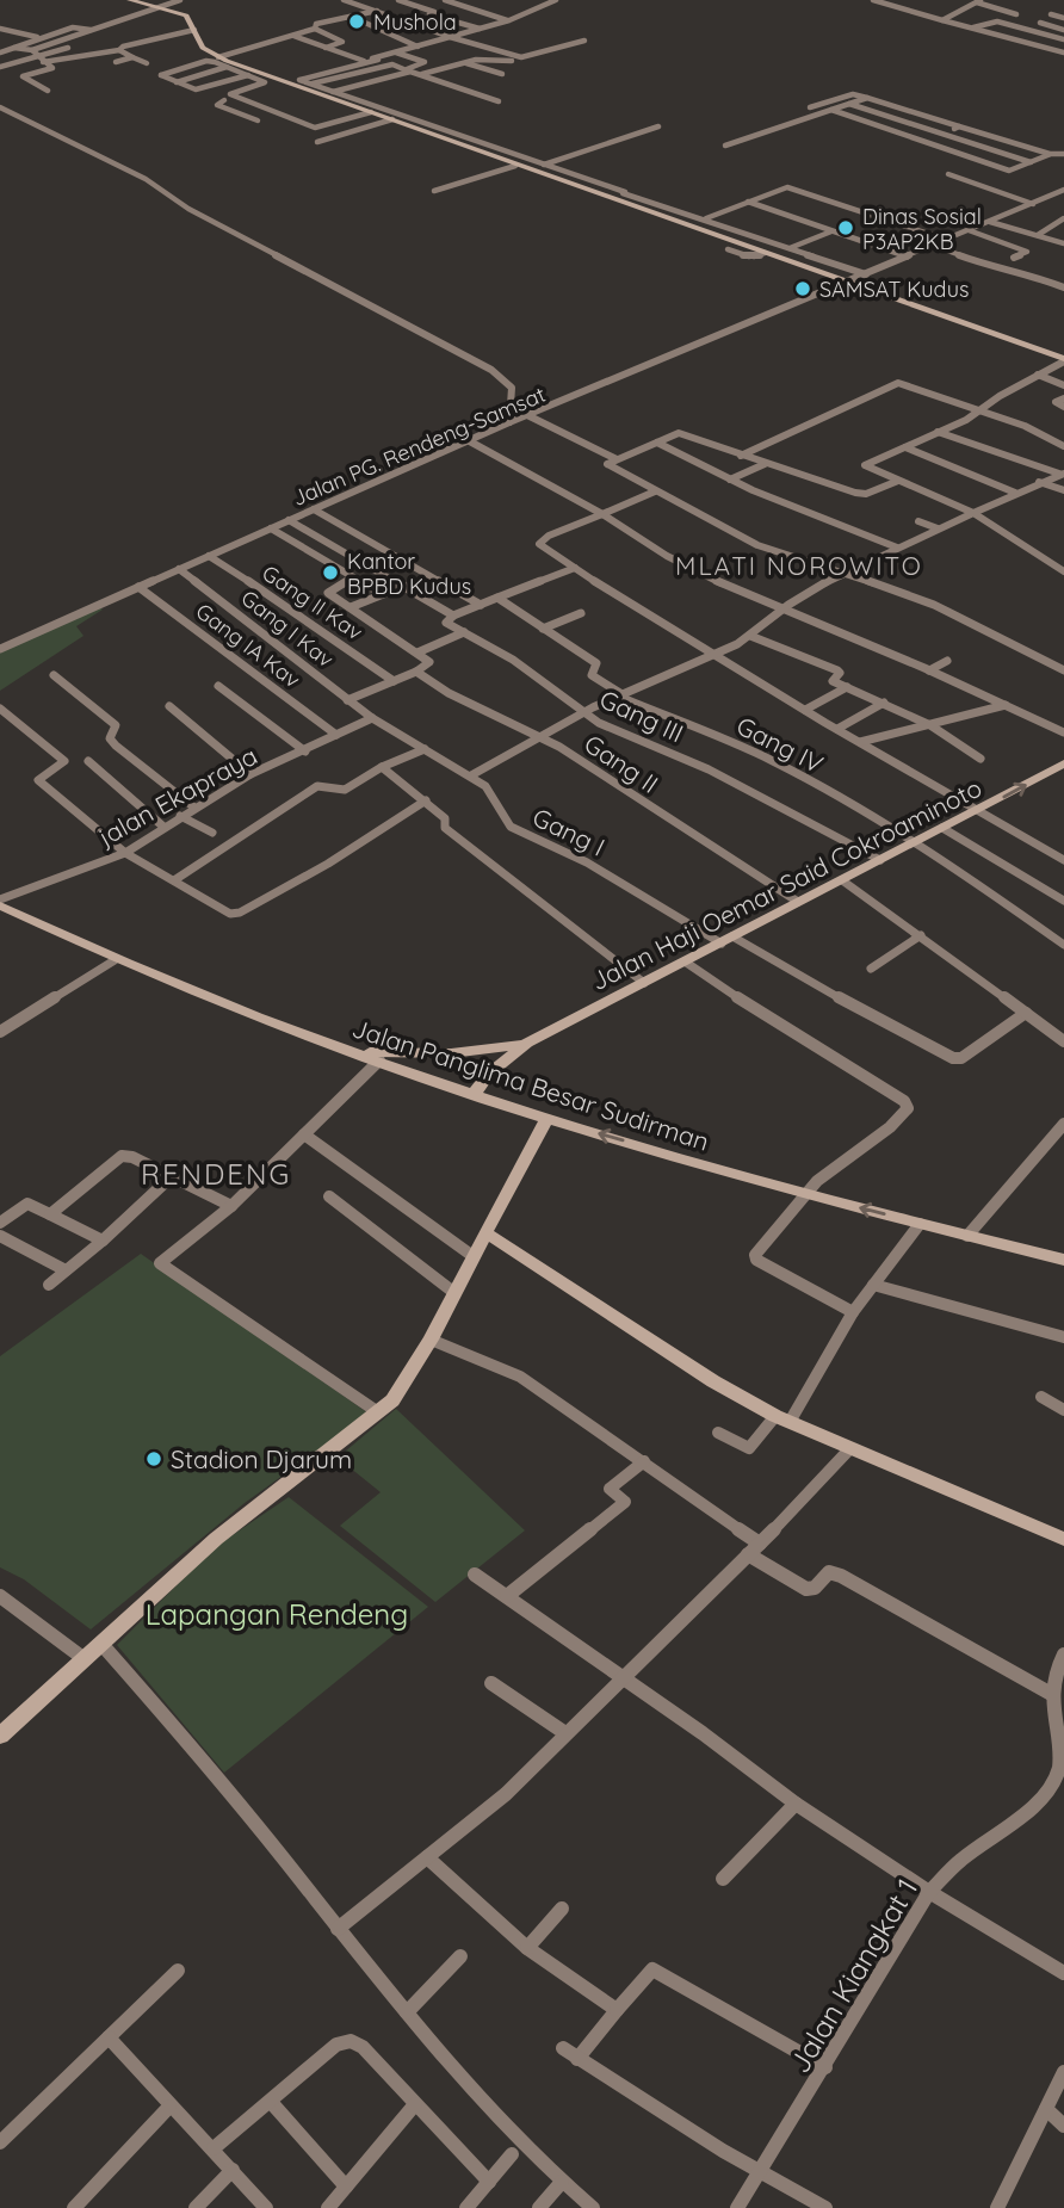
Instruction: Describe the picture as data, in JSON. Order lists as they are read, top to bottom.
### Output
{
  "streets": {
    "street": [
      "Jalan PG. Rendeng-Samsat",
      "Gang II Kav",
      "Gang I Kav",
      "Gang IA Kav",
      "Gang III",
      "Gang IV",
      "Gang II",
      "jalan Ekapraya",
      "Gang I",
      "Jalan Haji Oemar Said Cokroaminoto",
      "Jalan Panglima Besar Sudirman",
      "Jalan Kiangkat 1"
    ]
  },
  "crossings": [
    ["Jalan PG. Rendeng-Samsat", "Gang II Kav"],
    ["Jalan PG. Rendeng-Samsat", "Gang I Kav"],
    ["Jalan PG. Rendeng-Samsat", "Gang IA Kav"],
    ["Gang I Kav", "jalan Ekapraya"],
    ["Gang I Kav", "Gang I"],
    ["Gang IA Kav", "jalan Ekapraya"],
    ["Gang III", "Jalan Haji Oemar Said Cokroaminoto"],
    ["Gang IV", "Jalan Haji Oemar Said Cokroaminoto"],
    ["Gang II", "Jalan Haji Oemar Said Cokroaminoto"],
    ["jalan Ekapraya", "Gang I"],
    ["jalan Ekapraya", "Jalan Panglima Besar Sudirman"],
    ["Gang I", "Jalan Haji Oemar Said Cokroaminoto"]
  ],
  "districts": ["MLATI NOROWITO", "RENDENG"],
  "parks": ["Lapangan Rendeng"],
  "places": [
    "Mushola",
    "Dinas Sosial P3AP2KB",
    "SAMSAT Kudus",
    "Kantor BPBD Kudus",
    "Stadion Djarum"
  ]
}
